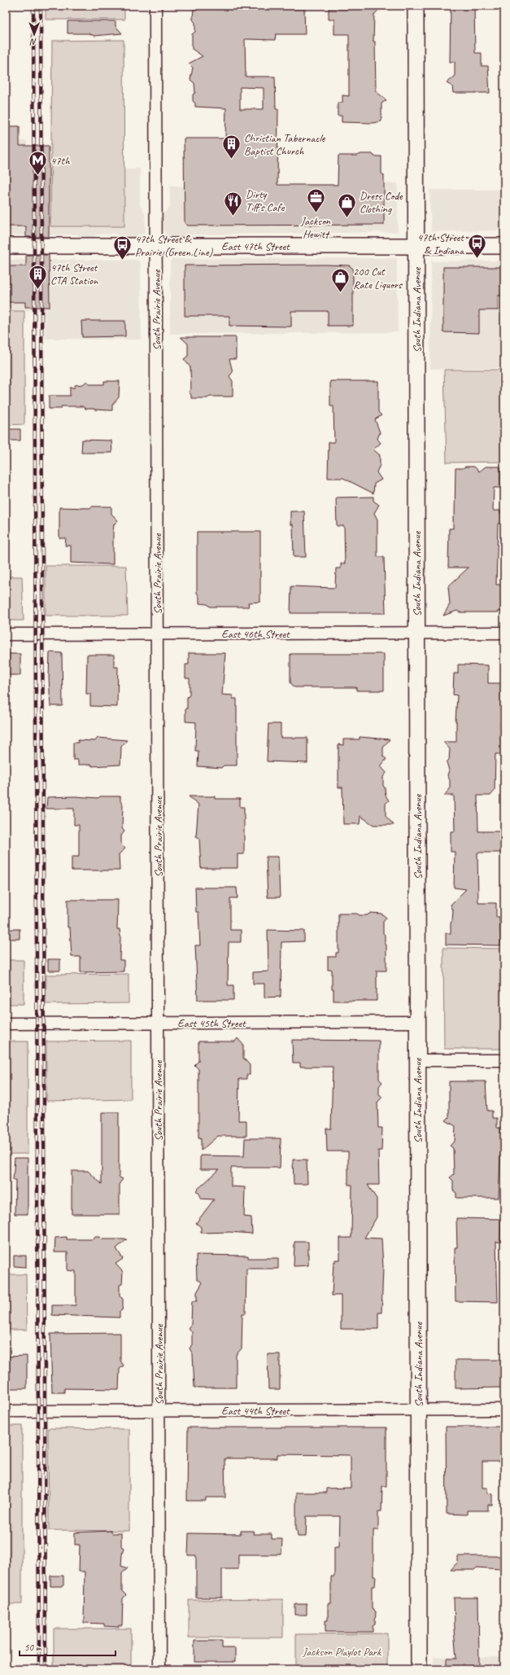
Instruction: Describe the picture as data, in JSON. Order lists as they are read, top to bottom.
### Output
{
  "streets": {
    "street": [
      "East 47th Street",
      "South Prairie Avenue",
      "South Indiana Avenue",
      "East 46th Street",
      "East 45th Street",
      "East 44th Street"
    ]
  },
  "crossings": [
    ["East 47th Street", "South Prairie Avenue"],
    ["East 47th Street", "South Indiana Avenue"],
    ["South Prairie Avenue", "East 46th Street"],
    ["South Prairie Avenue", "East 45th Street"],
    ["South Prairie Avenue", "East 44th Street"],
    ["South Indiana Avenue", "East 46th Street"],
    ["South Indiana Avenue", "East 45th Street"],
    ["South Indiana Avenue", "East 44th Street"]
  ],
  "parks": ["Jackson Playlot Park"],
  "places": {
    "building": ["Christian Tabernacle Baptist Church", "47th Street CTA Station"],
    "metro station": ["47th"],
    "office": ["Jackson Hewitt"],
    "restaurant": ["Dirty Tiff's Cafe"],
    "shop": ["Dress Code Clothing", "200 Cut Rate Liquors"],
    "bus stop": ["47th Street & Indiana", "47th Street & Prairie (Green Line)"]
  },
  "scale_bar": "50 m",
  "north": "bottom"
}
